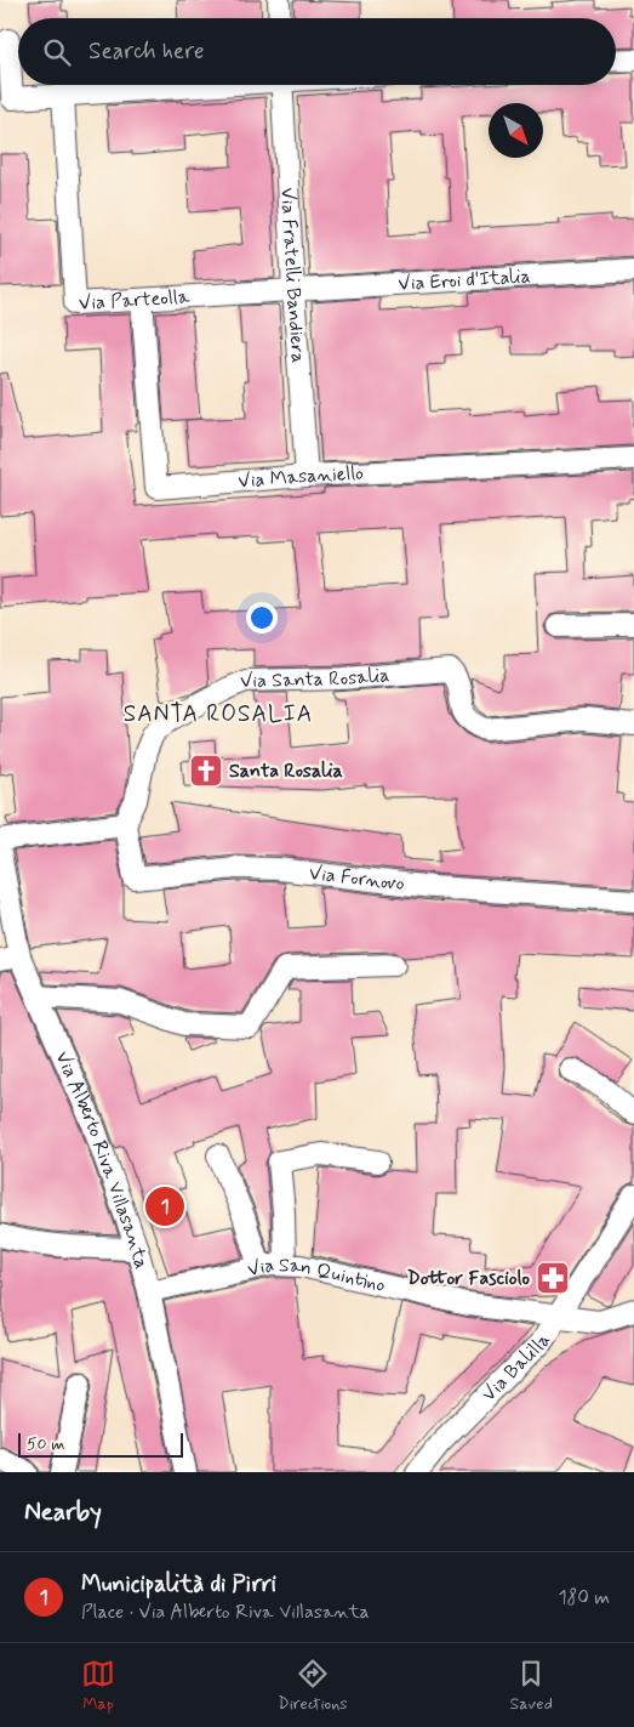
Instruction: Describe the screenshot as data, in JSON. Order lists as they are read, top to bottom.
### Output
{
  "streets": {
    "street": [
      "Via Fratelli Bandiera",
      "Via Eroi d'Italia",
      "Via Parteolla",
      "Via Masaniello",
      "Via Santa Rosalia",
      "Via Fornovo",
      "Via Alberto Riva Villasanta",
      "Via San Quintino",
      "Via Balilla"
    ]
  },
  "crossings": [
    ["Via Fratelli Bandiera", "Via Eroi d'Italia"],
    ["Via Fratelli Bandiera", "Via Parteolla"],
    ["Via Fratelli Bandiera", "Via Masaniello"],
    ["Via Eroi d'Italia", "Via Parteolla"],
    ["Via Parteolla", "Via Masaniello"],
    ["Via Santa Rosalia", "Via Fornovo"],
    ["Via Alberto Riva Villasanta", "Via San Quintino"],
    ["Via San Quintino", "Via Balilla"]
  ],
  "districts": ["SANTA ROSALIA"],
  "places": {
    "church": ["Santa Rosalia"],
    "pharmacy": ["Dottor Fasciolo"]
  },
  "scale_bar": "50 m",
  "north": "bottom right",
  "page": {
    "search": "Search here",
    "pins": "1",
    "scale": "50 m",
    "heading": "Nearby",
    "list": [
      {
        "mark": "1",
        "name": "Municipalità di Pirri",
        "note": "Place · Via Alberto Riva Villasanta",
        "value": "180 m"
      }
    ],
    "nav": ["Map", "Directions", "Saved"]
  }
}
